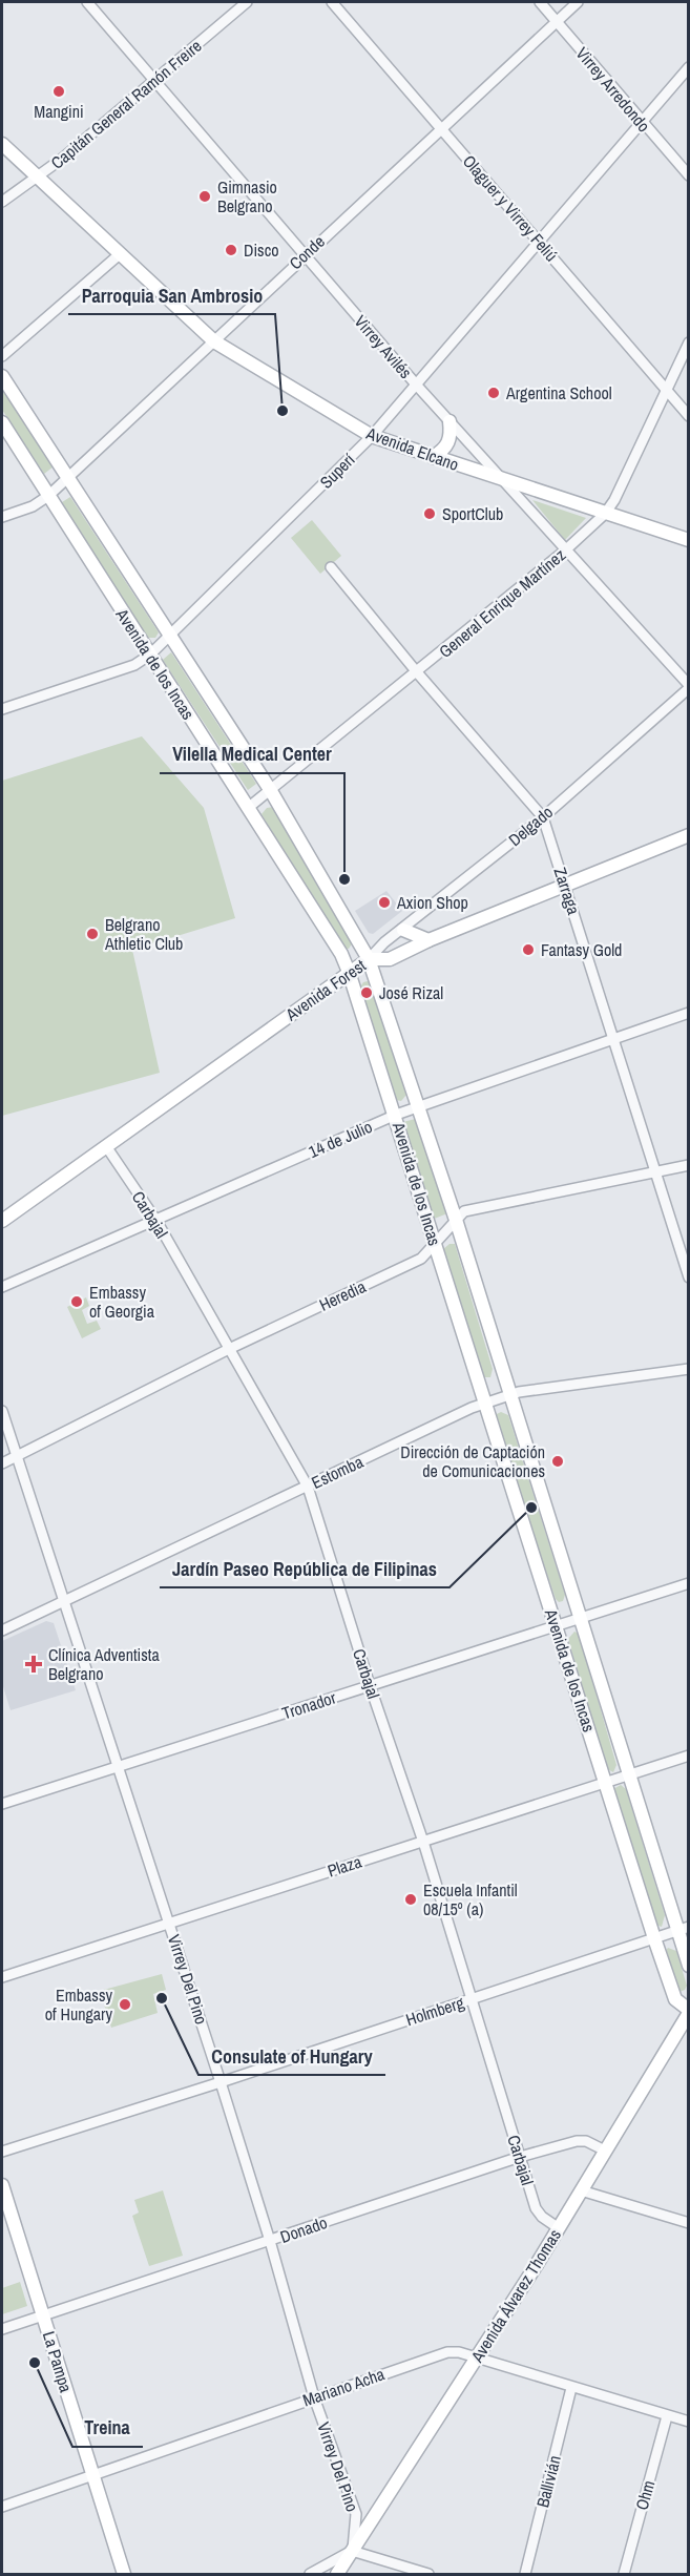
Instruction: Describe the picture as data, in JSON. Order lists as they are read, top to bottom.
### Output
{
  "streets": {
    "main road": [
      "Avenida Elcano",
      "Avenida de los Incas",
      "Avenida Forest",
      "Avenida Álvarez Thomas",
      "La Pampa"
    ],
    "street": [
      "Virrey Arredondo",
      "Capitán General Ramón Freire",
      "Olaguer y Virrey Feliú",
      "Conde",
      "Virrey Avilés",
      "Superí",
      "General Enrique Martínez",
      "Delgado",
      "Zarraga",
      "14 de Julio",
      "Carbajal",
      "Heredia",
      "Estomba",
      "Tronador",
      "Plaza",
      "Virrey Del Pino",
      "Holmberg",
      "Donado",
      "Mariano Acha",
      "Ballivián",
      "Ohm"
    ]
  },
  "crossings": [
    ["Virrey Arredondo", "Conde"],
    ["Virrey Arredondo", "Superí"],
    ["Capitán General Ramón Freire", "Virrey Avilés"],
    ["Capitán General Ramón Freire", "Avenida Elcano"],
    ["Olaguer y Virrey Feliú", "Conde"],
    ["Olaguer y Virrey Feliú", "Superí"],
    ["Olaguer y Virrey Feliú", "General Enrique Martínez"],
    ["Conde", "Virrey Avilés"],
    ["Conde", "Avenida Elcano"],
    ["Conde", "Avenida de los Incas"],
    ["Virrey Avilés", "Avenida Elcano"],
    ["Virrey Avilés", "Superí"],
    ["Virrey Avilés", "General Enrique Martínez"],
    ["Virrey Avilés", "Delgado"],
    ["Avenida Elcano", "Superí"],
    ["Avenida Elcano", "General Enrique Martínez"],
    ["Superí", "Avenida de los Incas"],
    ["General Enrique Martínez", "Avenida de los Incas"],
    ["General Enrique Martínez", "Zarraga"],
    ["Avenida de los Incas", "Delgado"],
    ["Avenida de los Incas", "Avenida Forest"],
    ["Avenida de los Incas", "14 de Julio"],
    ["Avenida de los Incas", "Heredia"],
    ["Avenida de los Incas", "Estomba"],
    ["Avenida de los Incas", "Tronador"],
    ["Avenida de los Incas", "Plaza"],
    ["Avenida de los Incas", "Holmberg"],
    ["Avenida de los Incas", "Avenida Álvarez Thomas"],
    ["Delgado", "Zarraga"],
    ["Delgado", "Avenida Forest"],
    ["Zarraga", "Avenida Forest"],
    ["Zarraga", "14 de Julio"],
    ["Zarraga", "Heredia"],
    ["Avenida Forest", "Carbajal"],
    ["14 de Julio", "Carbajal"],
    ["Carbajal", "Heredia"],
    ["Carbajal", "Estomba"],
    ["Carbajal", "Tronador"],
    ["Carbajal", "Plaza"],
    ["Carbajal", "Holmberg"],
    ["Carbajal", "Donado"],
    ["Carbajal", "Avenida Álvarez Thomas"],
    ["Heredia", "Virrey Del Pino"],
    ["Estomba", "Virrey Del Pino"],
    ["Tronador", "Virrey Del Pino"],
    ["Plaza", "Virrey Del Pino"],
    ["Virrey Del Pino", "Holmberg"],
    ["Virrey Del Pino", "Donado"],
    ["Virrey Del Pino", "Avenida Álvarez Thomas"],
    ["Virrey Del Pino", "Mariano Acha"],
    ["Donado", "Avenida Álvarez Thomas"],
    ["Donado", "La Pampa"],
    ["Avenida Álvarez Thomas", "Mariano Acha"],
    ["La Pampa", "Mariano Acha"],
    ["Mariano Acha", "Ballivián"],
    ["Mariano Acha", "Ohm"]
  ],
  "places": {
    "other": [
      "Mangini",
      "Gimnasio Belgrano",
      "Disco",
      "Argentina School",
      "Parroquia San Ambrosio",
      "SportClub",
      "Vilella Medical Center",
      "Axion Shop",
      "Belgrano Athletic Club",
      "Fantasy Gold",
      "José Rizal",
      "Embassy of Georgia",
      "Dirección de Captación de Comunicaciones",
      "Jardín Paseo República de Filipinas",
      "Escuela Infantil 08/15º (a)",
      "Consulate of Hungary",
      "Embassy of Hungary",
      "Treina"
    ],
    "health": ["Clínica Adventista Belgrano"]
  }
}
